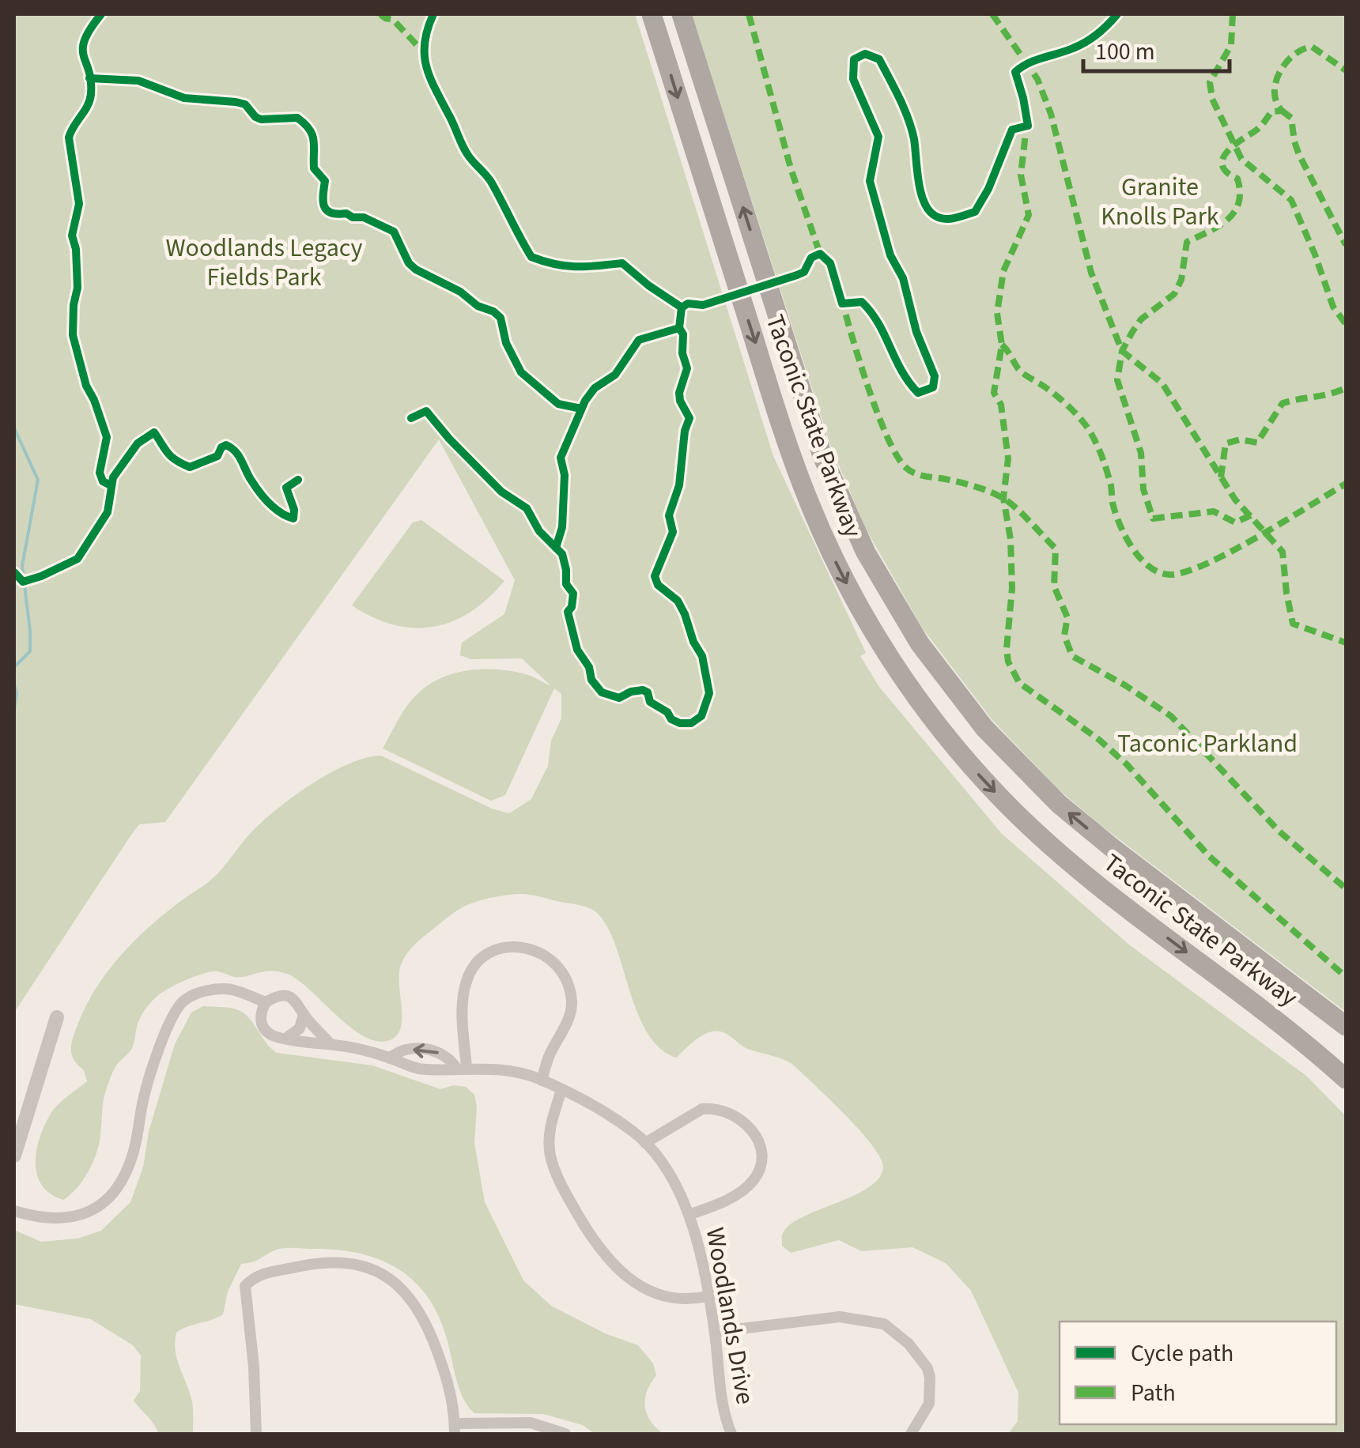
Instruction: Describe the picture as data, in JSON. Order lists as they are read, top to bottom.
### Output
{
  "streets": {
    "highway": ["Taconic State Parkway"],
    "street": ["Woodlands Drive"]
  },
  "parks": ["Granite Knolls Park", "Woodlands Legacy Fields Park", "Taconic Parkland"],
  "legend": ["Cycle path", "Path"],
  "scale_bar": "100 m"
}
